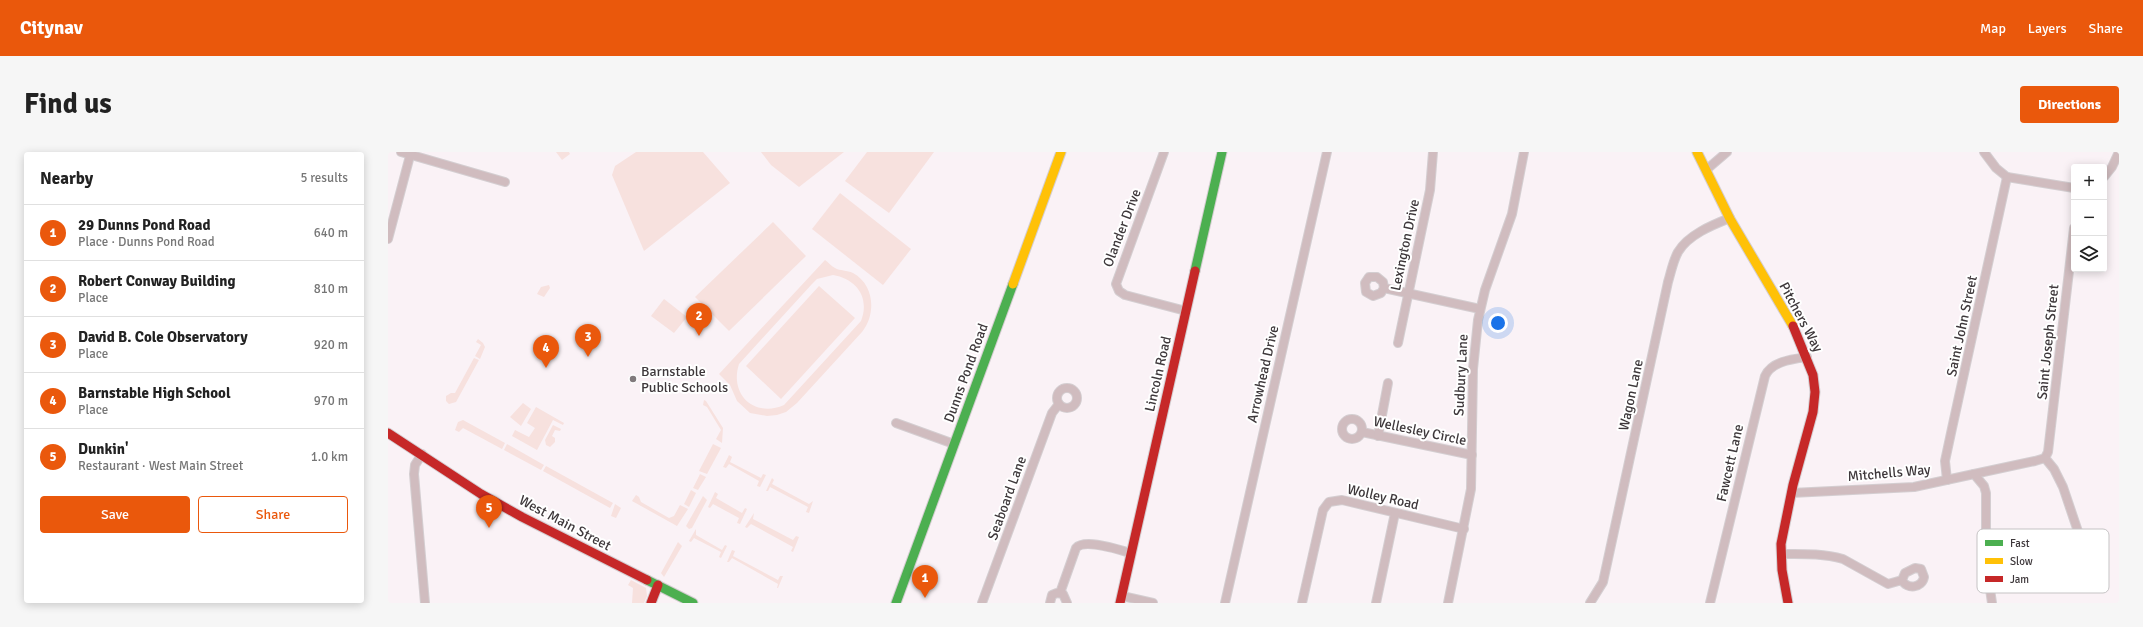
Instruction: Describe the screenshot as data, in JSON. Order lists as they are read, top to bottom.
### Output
{
  "streets": {
    "street": [
      "Olander Drive",
      "Lexington Drive",
      "Pitchers Way",
      "Saint John Street",
      "Saint Joseph Street",
      "Dunns Pond Road",
      "Lincoln Road",
      "Arrowhead Drive",
      "Sudbury Lane",
      "Wagon Lane",
      "Wellesley Circle",
      "Fawcett Lane",
      "Mitchells Way",
      "Wolley Road",
      "Seaboard Lane",
      "West Main Street"
    ]
  },
  "crossings": [
    ["Olander Drive", "Lincoln Road"],
    ["Pitchers Way", "Wagon Lane"],
    ["Pitchers Way", "Fawcett Lane"],
    ["Pitchers Way", "Mitchells Way"],
    ["Saint John Street", "Mitchells Way"],
    ["Saint Joseph Street", "Mitchells Way"],
    ["Sudbury Lane", "Wellesley Circle"],
    ["Sudbury Lane", "Wolley Road"]
  ],
  "places": ["Barnstable Public Schools"],
  "legend": ["Fast", "Slow", "Jam"],
  "page": {
    "header": "Citynav",
    "nav": ["Map", "Layers", "Share"],
    "buttons": [
      "Directions",
      ["Save", "Share"]
    ],
    "title": "Find us",
    "heading": ["Nearby", "5 results"],
    "map_buttons": ["+", "−"],
    "list": [
      {
        "mark": "1",
        "name": "29 Dunns Pond Road",
        "note": "Place · Dunns Pond Road",
        "value": "640 m"
      },
      {
        "mark": "2",
        "name": "Robert Conway Building",
        "note": "Place",
        "value": "810 m"
      },
      {
        "mark": "3",
        "name": "David B. Cole Observatory",
        "note": "Place",
        "value": "920 m"
      },
      {
        "mark": "4",
        "name": "Barnstable High School",
        "note": "Place",
        "value": "970 m"
      },
      {
        "mark": "5",
        "name": "Dunkin'",
        "note": "Restaurant · West Main Street",
        "value": "1.0 km"
      }
    ],
    "pins": [
      "2",
      "3",
      "4",
      "5",
      "1"
    ]
  }
}
